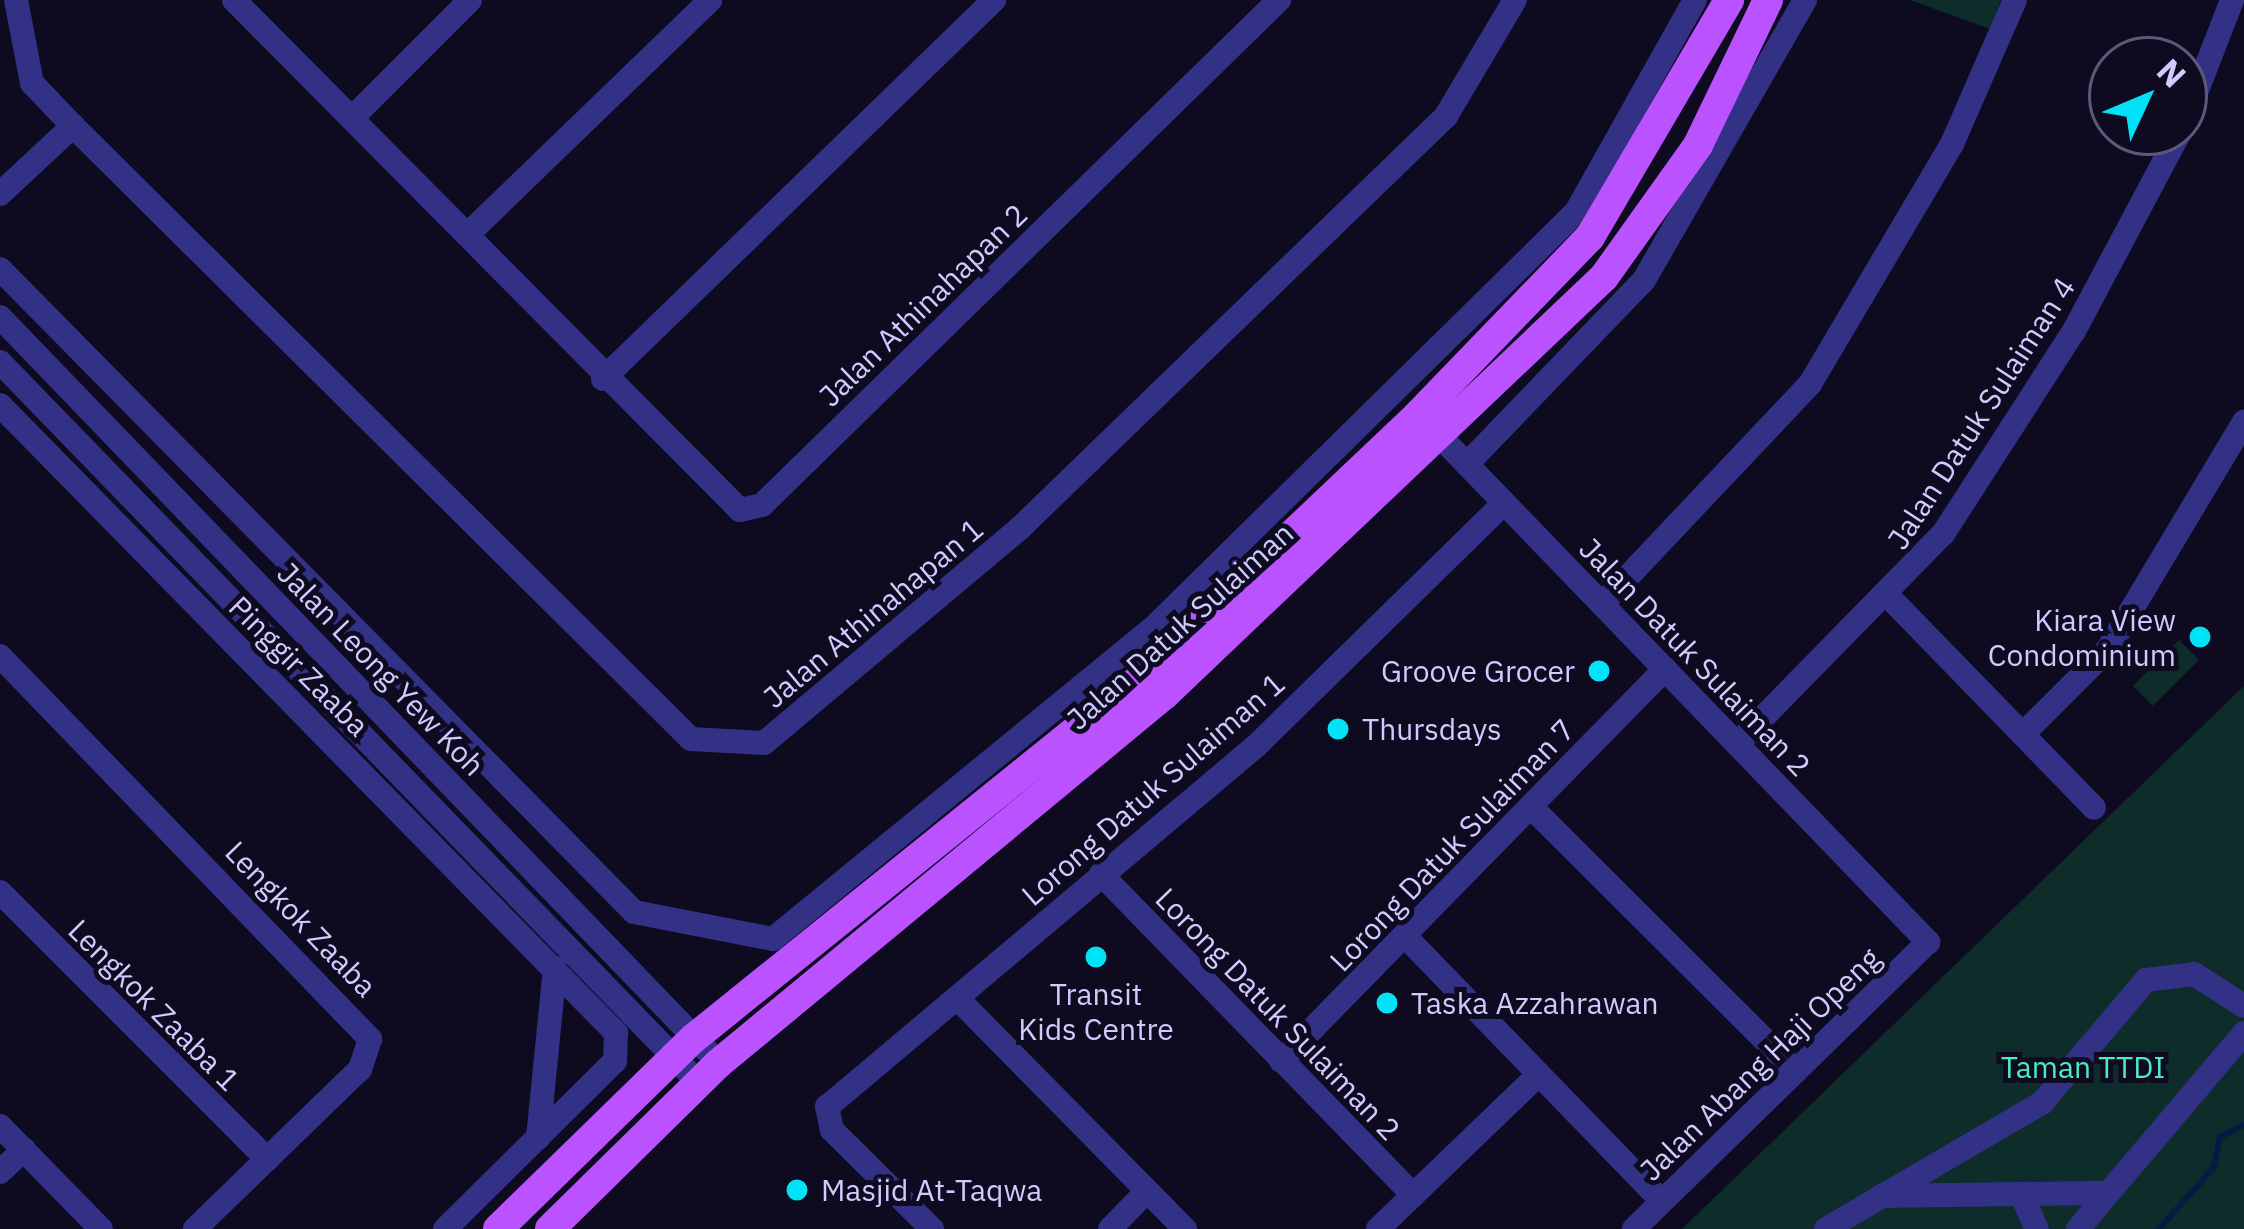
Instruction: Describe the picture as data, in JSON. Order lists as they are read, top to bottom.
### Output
{
  "streets": {
    "main road": ["Jalan Datuk Sulaiman"],
    "street": [
      "Jalan Athinahapan 2",
      "Jalan Datuk Sulaiman 4",
      "Jalan Athinahapan 1",
      "Jalan Datuk Sulaiman 2",
      "Pinggir Zaaba",
      "Jalan Leong Yew Koh",
      "Lorong Datuk Sulaiman 1",
      "Lorong Datuk Sulaiman 7",
      "Lengkok Zaaba",
      "Lengkok Zaaba 1",
      "Lorong Datuk Sulaiman 2",
      "Jalan Abang Haji Openg"
    ]
  },
  "crossings": [
    ["Jalan Datuk Sulaiman 4", "Jalan Datuk Sulaiman 2"],
    ["Jalan Datuk Sulaiman", "Jalan Datuk Sulaiman 2"],
    ["Jalan Datuk Sulaiman", "Jalan Leong Yew Koh"],
    ["Jalan Datuk Sulaiman 2", "Lorong Datuk Sulaiman 1"],
    ["Jalan Datuk Sulaiman 2", "Lorong Datuk Sulaiman 7"],
    ["Jalan Datuk Sulaiman 2", "Jalan Abang Haji Openg"],
    ["Lorong Datuk Sulaiman 1", "Lorong Datuk Sulaiman 2"],
    ["Lorong Datuk Sulaiman 7", "Lorong Datuk Sulaiman 2"],
    ["Lengkok Zaaba", "Lengkok Zaaba 1"]
  ],
  "parks": ["Taman TTDI"],
  "places": [
    "Kiara View Condominium",
    "Groove Grocer",
    "Thursdays",
    "Transit Kids Centre",
    "Taska Azzahrawan",
    "Masjid At-Taqwa"
  ],
  "north": "top right"
}
